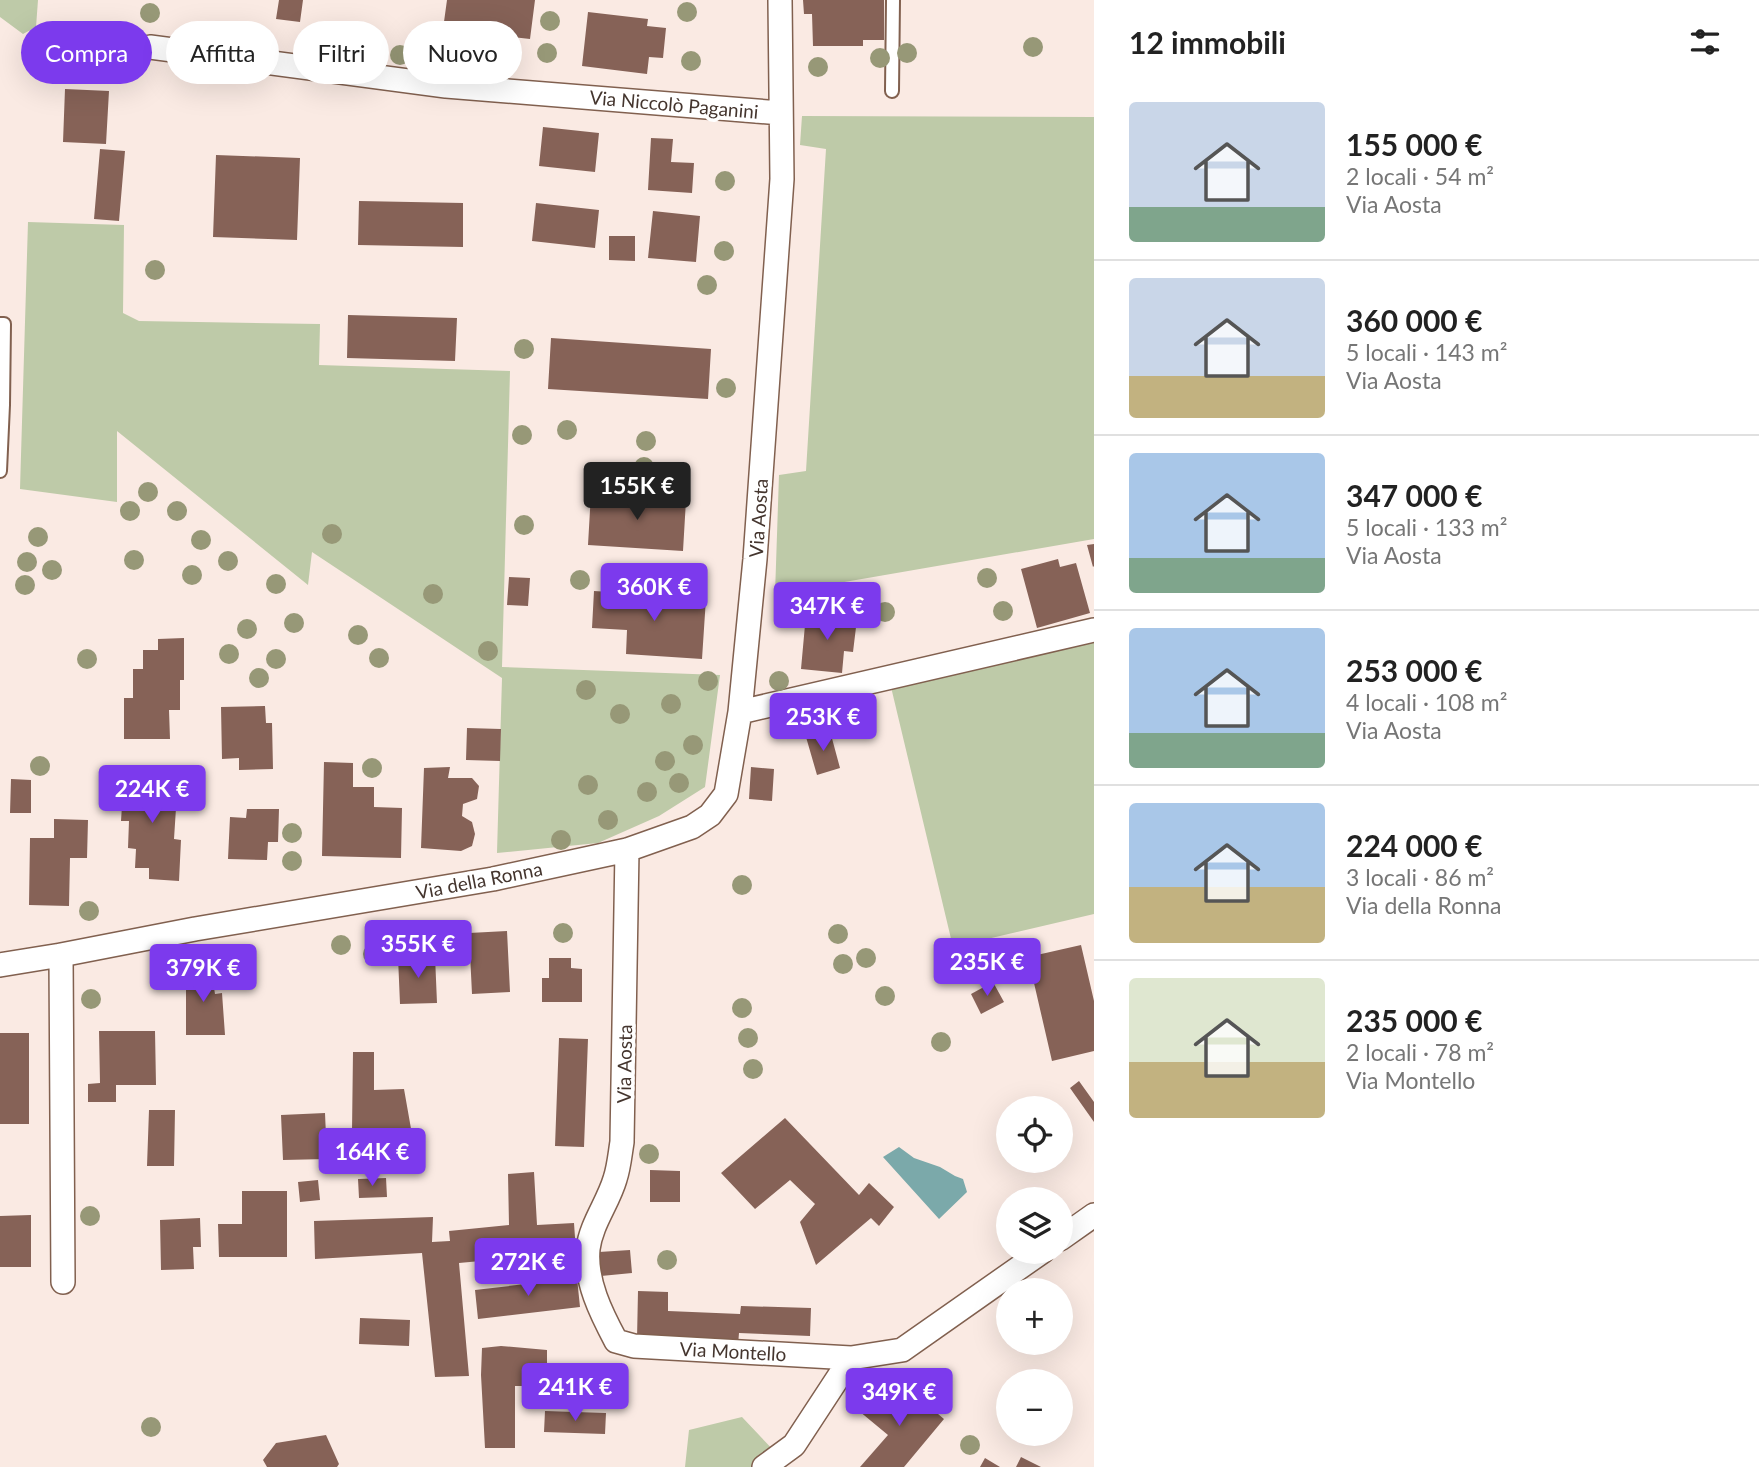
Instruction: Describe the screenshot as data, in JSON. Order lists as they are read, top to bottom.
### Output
{
  "streets": {
    "street": [
      "Via Niccolò Paganini",
      "Via Aosta",
      "Via della Ronna",
      "Via Montello"
    ]
  },
  "crossings": [
    ["Via Niccolò Paganini", "Via Aosta"],
    ["Via Aosta", "Via della Ronna"],
    ["Via Aosta", "Via Montello"]
  ],
  "page": {
    "heading": "12 immobili",
    "chip": [
      "Compra",
      "Affitta",
      "Filtri",
      "Nuovo"
    ],
    "list": [
      {
        "name": "155 000 €",
        "note": "2 locali · 54 m² · Via Aosta"
      },
      {
        "name": "360 000 €",
        "note": "5 locali · 143 m² · Via Aosta"
      },
      {
        "name": "347 000 €",
        "note": "5 locali · 133 m² · Via Aosta"
      },
      {
        "name": "253 000 €",
        "note": "4 locali · 108 m² · Via Aosta"
      },
      {
        "name": "224 000 €",
        "note": "3 locali · 86 m² · Via della Ronna"
      },
      {
        "name": "235 000 €",
        "note": "2 locali · 78 m² · Via Montello"
      }
    ],
    "price": [
      "155K €",
      "360K €",
      "347K €",
      "253K €",
      "224K €",
      "355K €",
      "235K €",
      "379K €",
      "164K €",
      "272K €",
      "241K €",
      "349K €"
    ],
    "map_buttons": ["+", "−"]
  }
}
